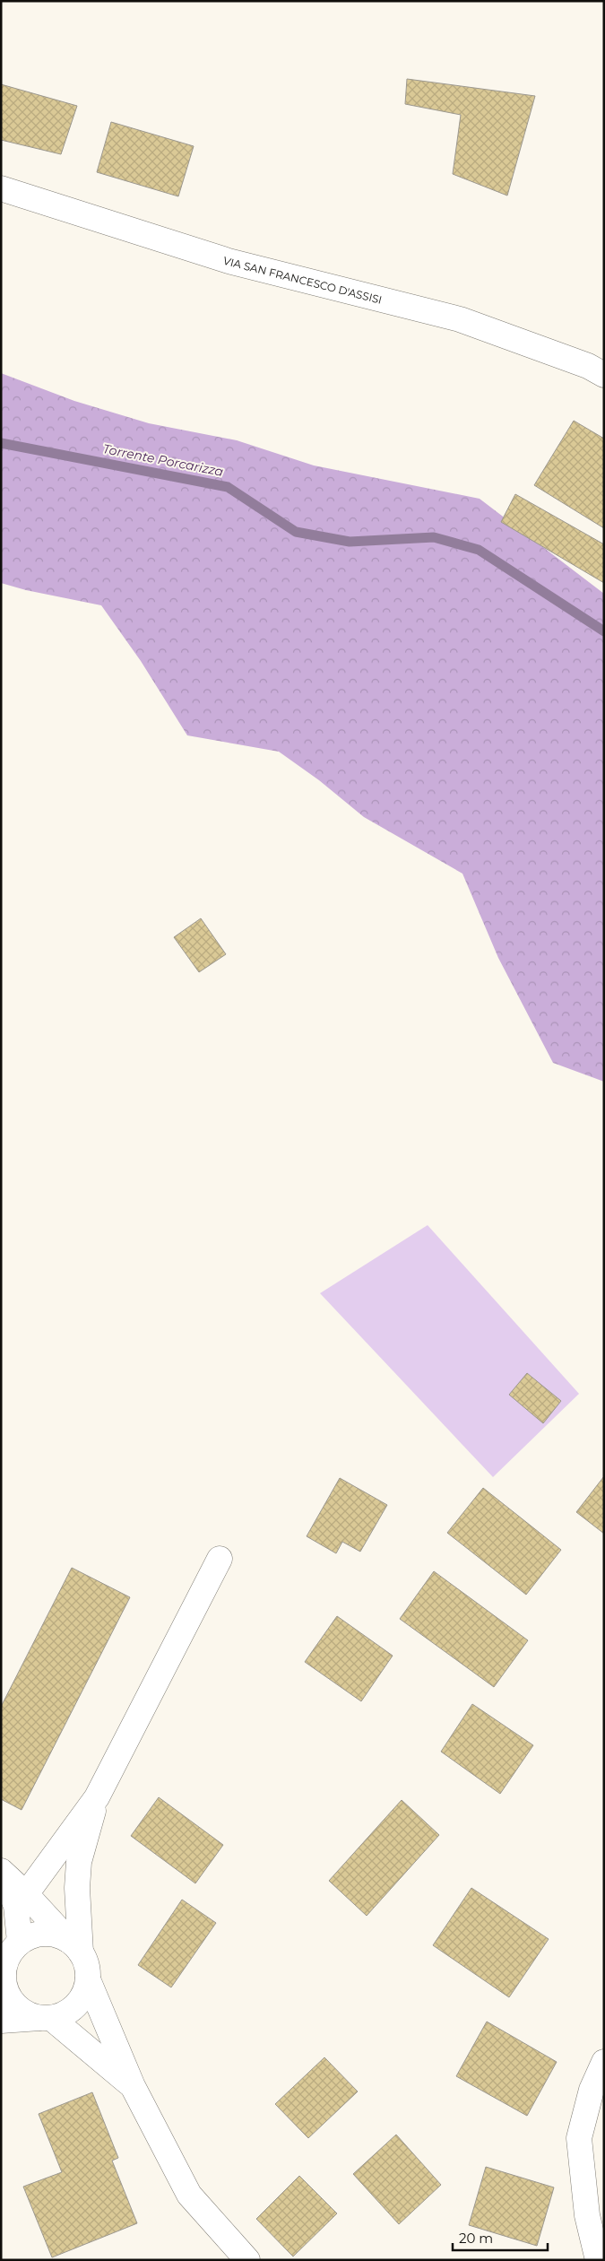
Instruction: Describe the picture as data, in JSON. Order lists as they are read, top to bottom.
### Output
{
  "streets": {
    "street": ["VIA SAN FRANCESCO D'ASSISI"]
  },
  "water": ["Torrente Porcarizza"],
  "scale_bar": "20 m"
}
